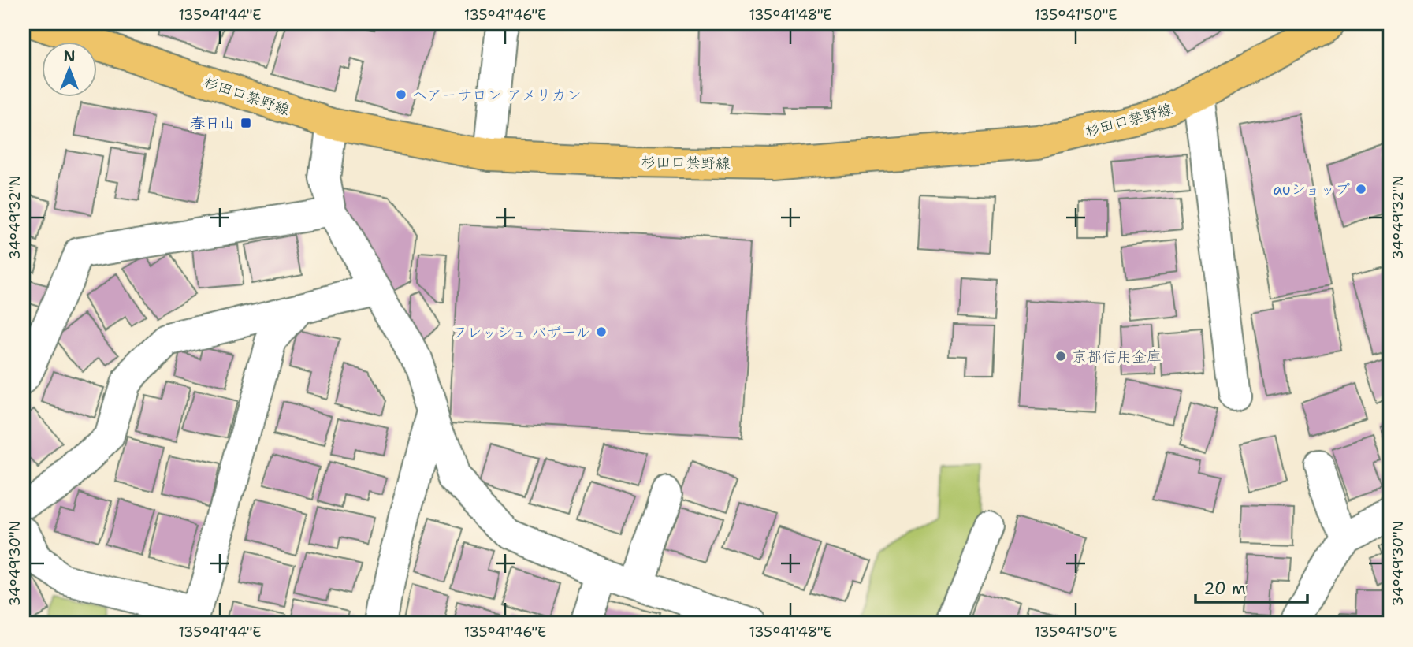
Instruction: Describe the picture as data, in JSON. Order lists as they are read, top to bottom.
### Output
{
  "streets": {
    "main road": ["杉田口禁野線"]
  },
  "places": {
    "other": [
      "ヘアーサロン アメリカン",
      "auショップ",
      "フレッシュ バザール",
      "京都信用金庫"
    ],
    "transit": ["春日山"]
  },
  "scale_bar": "20 m",
  "north": "top",
  "coordinates": [
    "135°41'44\"E",
    "135°41'46\"E",
    "135°41'48\"E",
    "135°41'50\"E",
    "34°49'32\"N",
    "34°49'30\"N"
  ]
}
